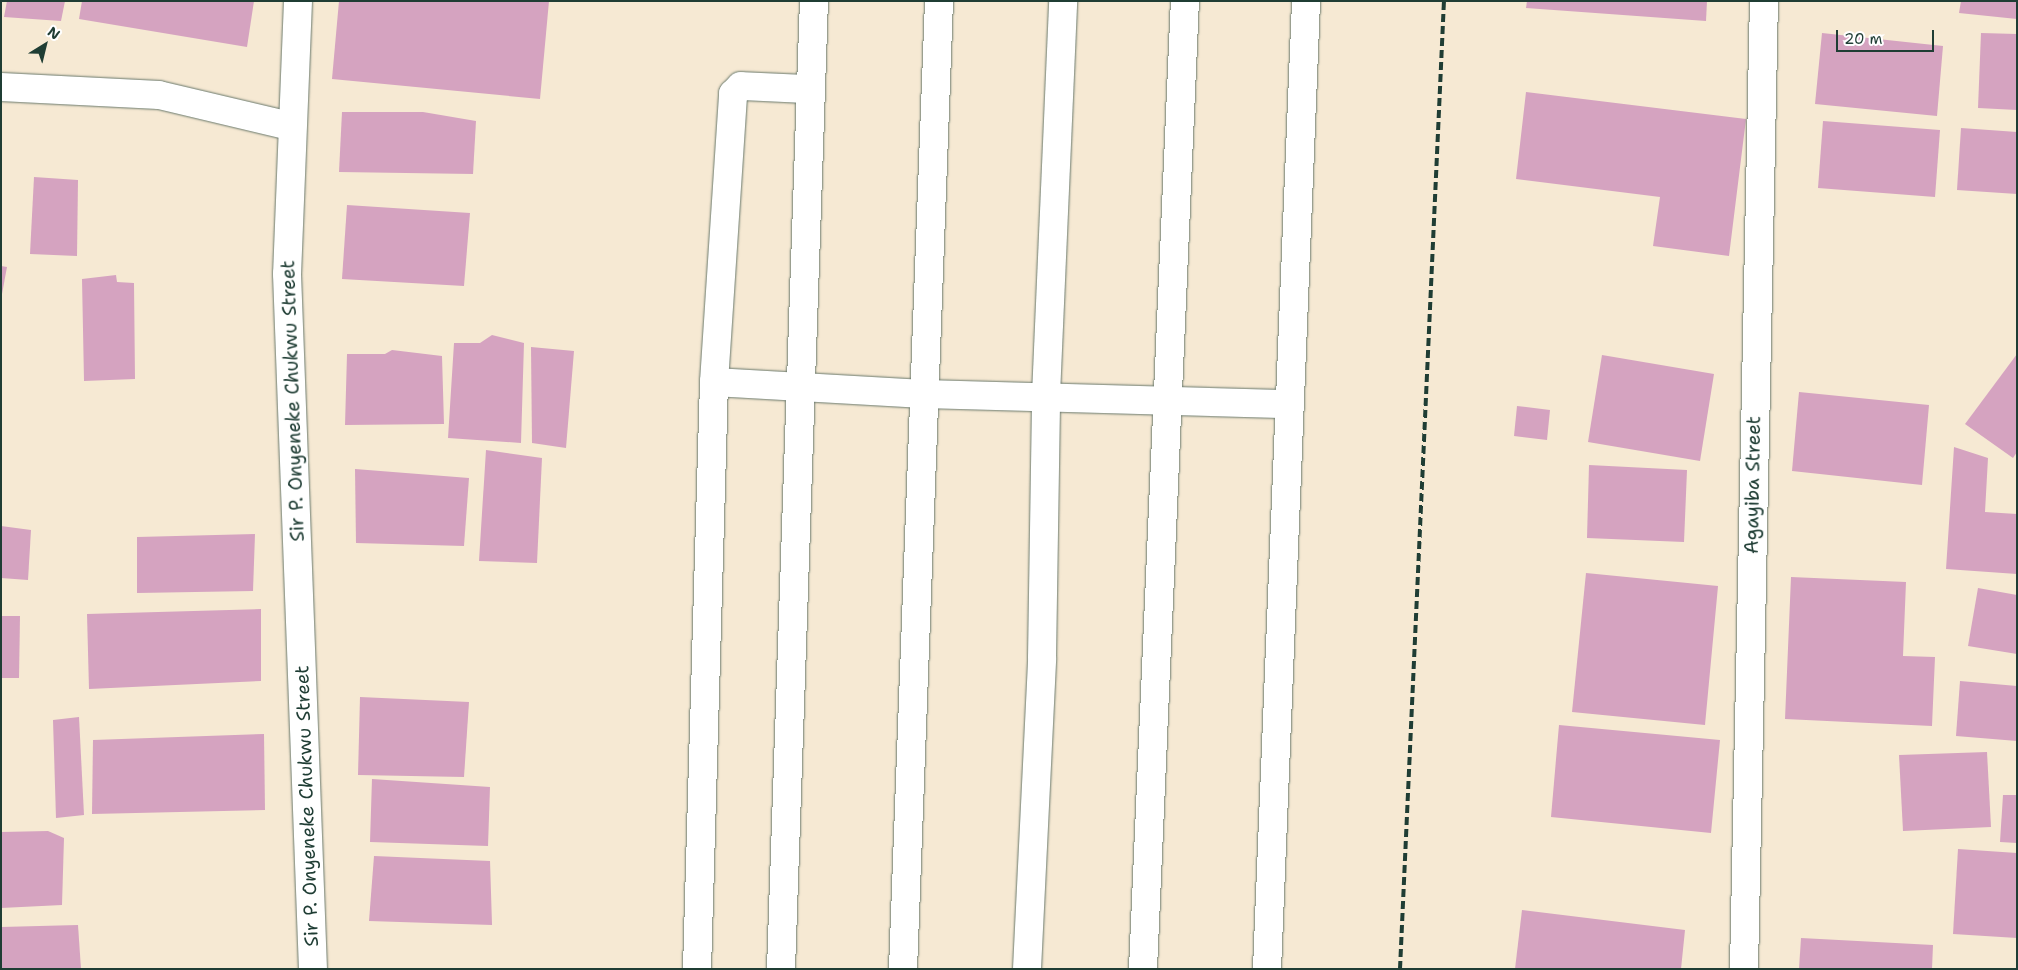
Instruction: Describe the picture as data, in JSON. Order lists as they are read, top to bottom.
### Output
{
  "streets": {
    "street": ["Sir P. Onyeneke Chukwu Street", "Agayiba Street"]
  },
  "scale_bar": "20 m",
  "north": "top right"
}
